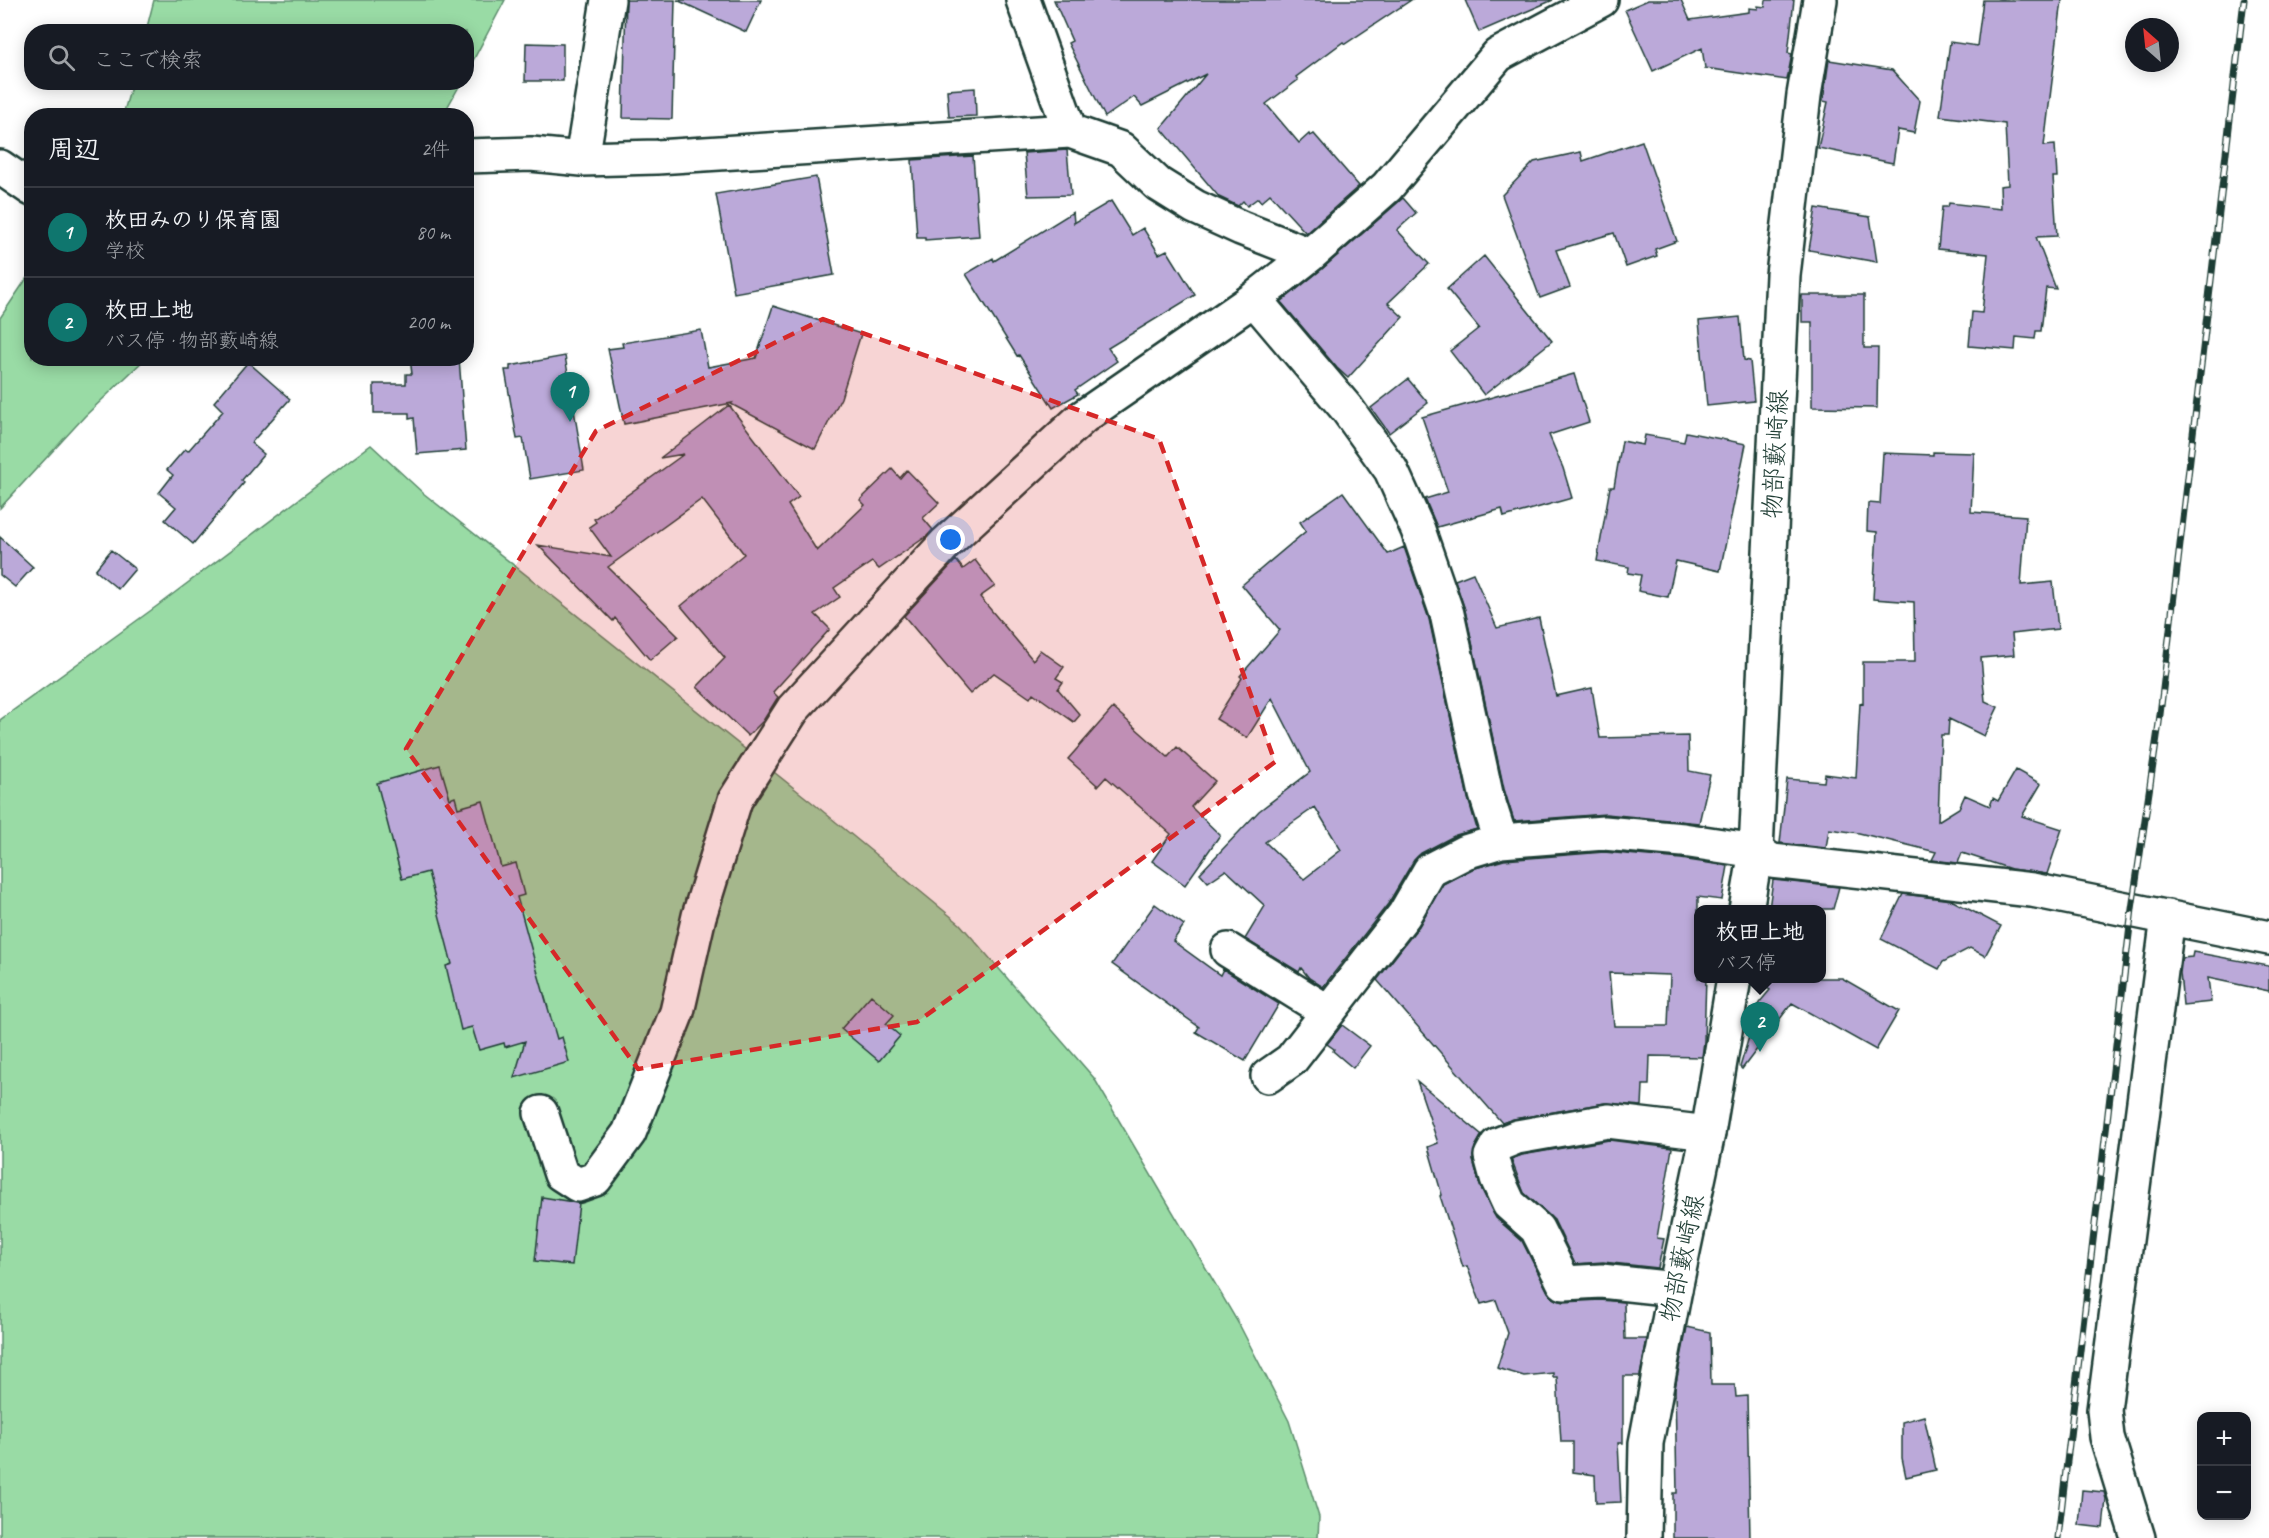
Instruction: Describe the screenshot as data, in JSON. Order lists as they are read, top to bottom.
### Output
{
  "streets": {
    "street": ["物部藪崎線"]
  },
  "north": "top left",
  "page": {
    "search": "ここで検索",
    "heading": ["周辺", "2件"],
    "list": [
      {
        "mark": "1",
        "name": "枚田みのり保育園",
        "note": "学校",
        "value": "80 m"
      },
      {
        "mark": "2",
        "name": "枚田上地",
        "note": "バス停 · 物部藪崎線",
        "value": "200 m"
      }
    ],
    "pins": ["1", "2"],
    "popup": ["枚田上地", "バス停"],
    "map_buttons": ["+", "−"]
  }
}
